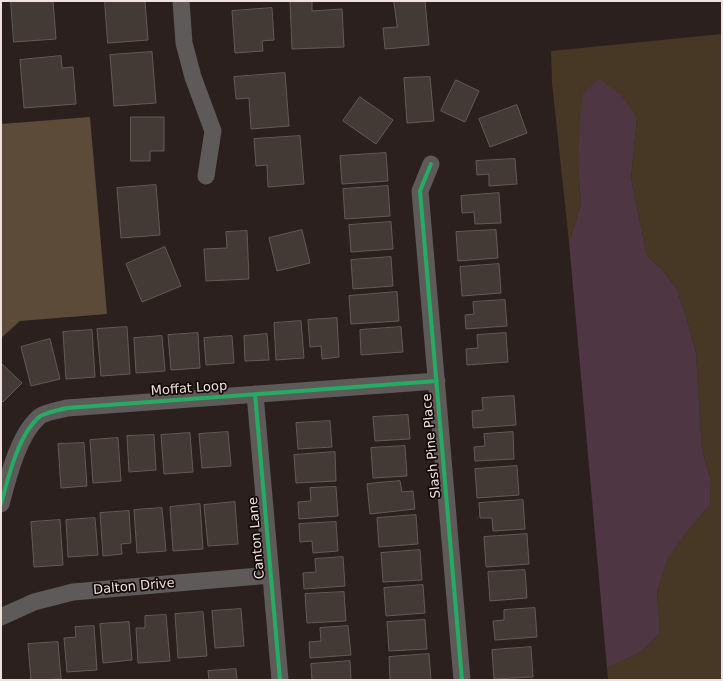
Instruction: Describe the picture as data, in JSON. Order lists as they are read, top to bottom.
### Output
{
  "streets": {
    "street": [
      "Moffat Loop",
      "Slash Pine Place",
      "Canton Lane",
      "Dalton Drive"
    ]
  },
  "crossings": [
    ["Moffat Loop", "Slash Pine Place"],
    ["Moffat Loop", "Canton Lane"],
    ["Canton Lane", "Dalton Drive"]
  ]
}
